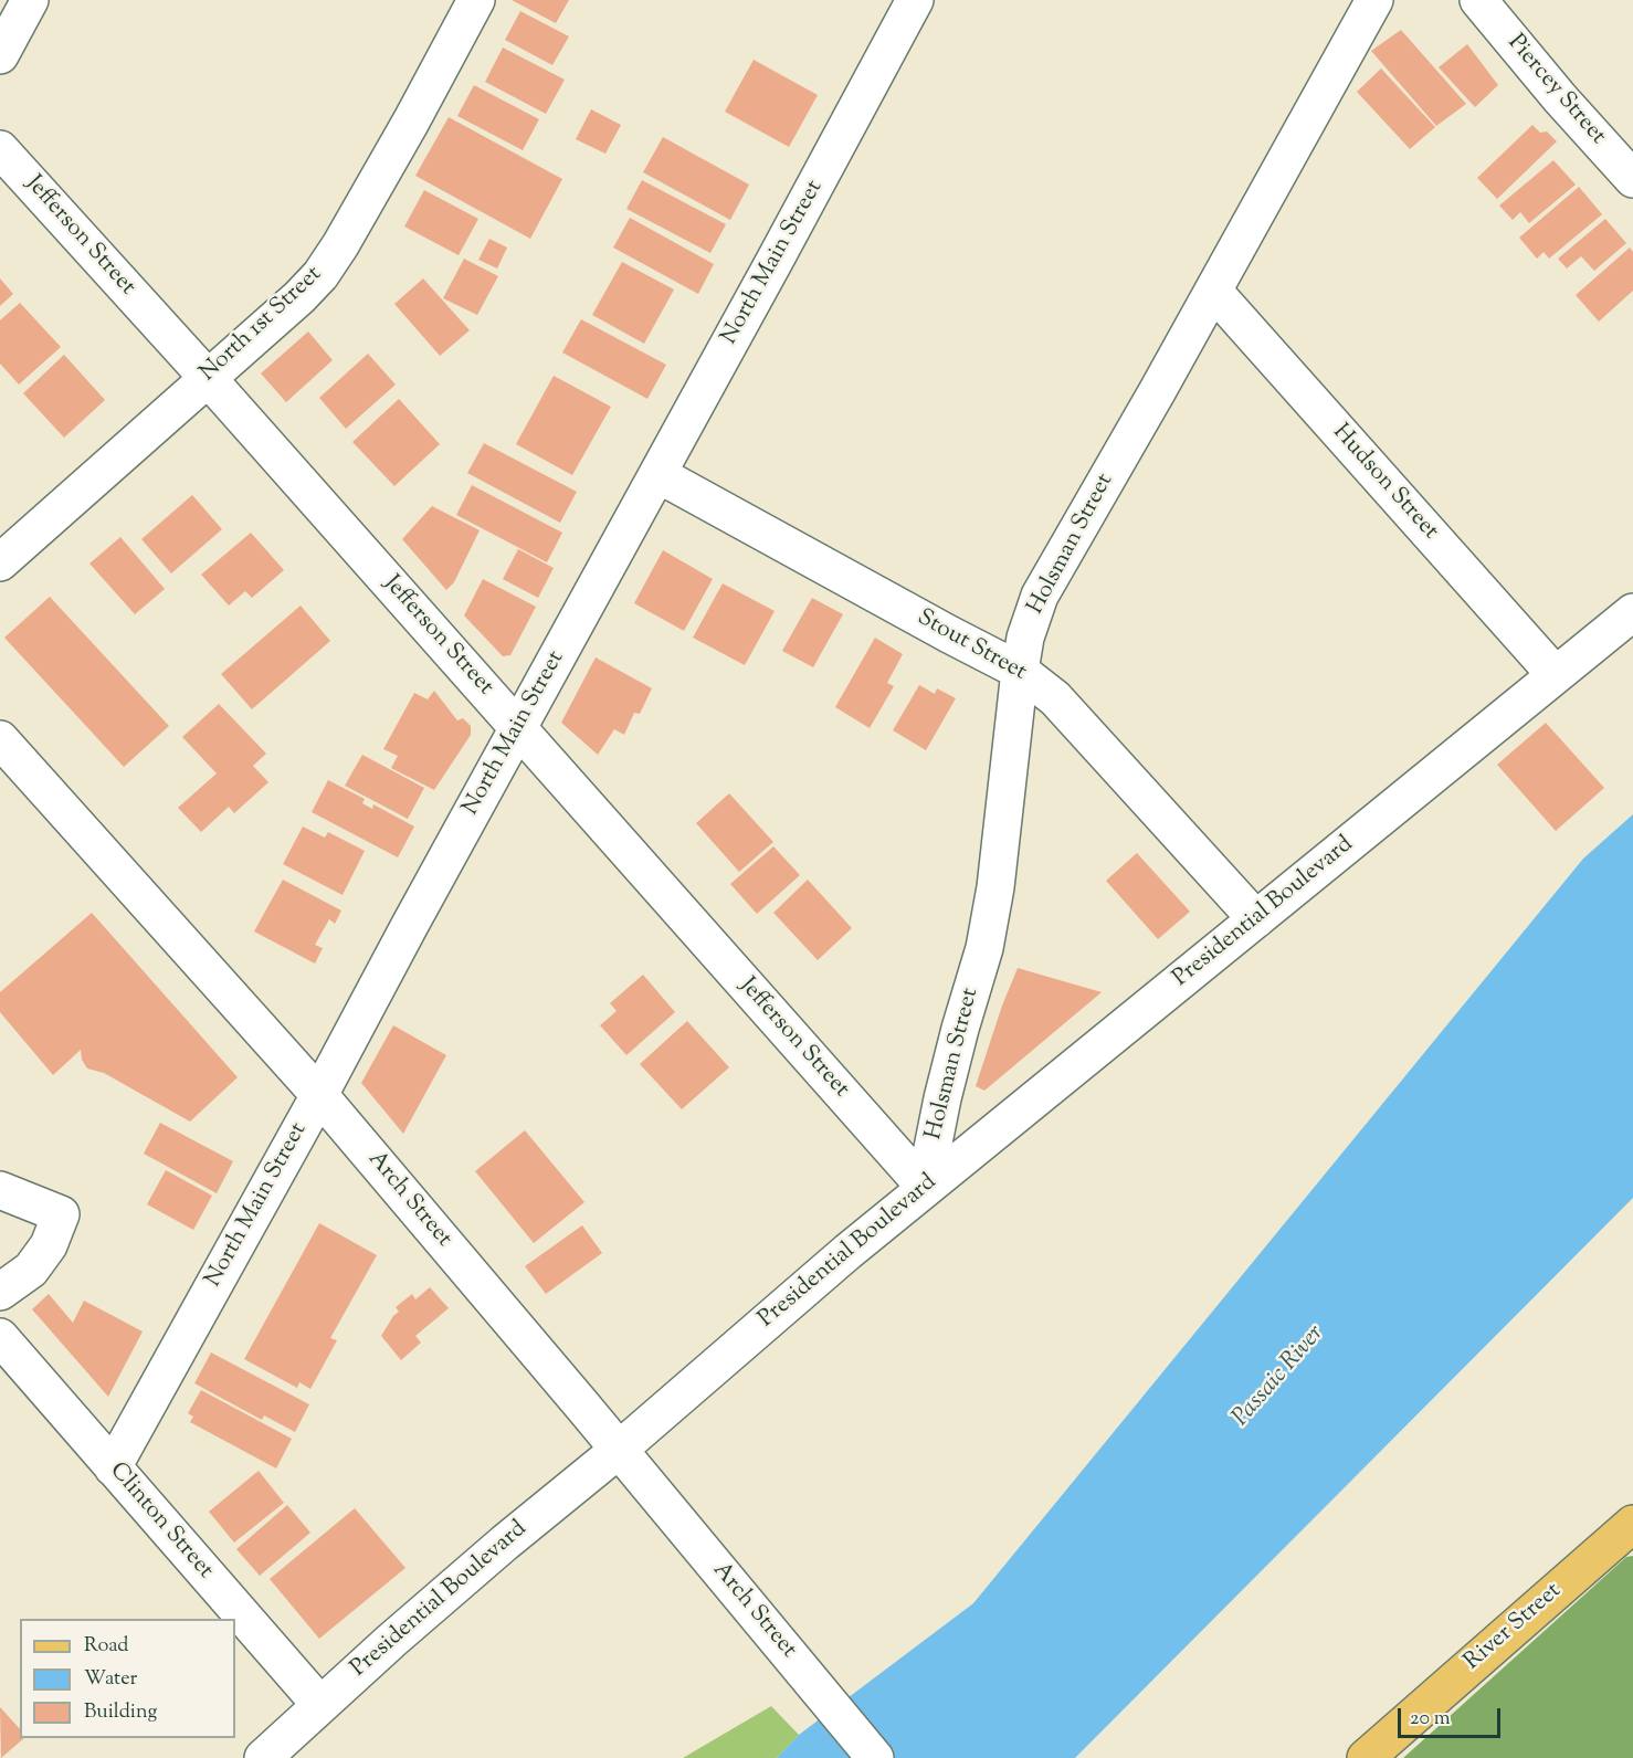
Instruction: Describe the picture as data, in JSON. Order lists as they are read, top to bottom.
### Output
{
  "streets": {
    "main road": ["River Street"],
    "street": [
      "Piercey Street",
      "Jefferson Street",
      "North Main Street",
      "North 1st Street",
      "Hudson Street",
      "Holsman Street",
      "Stout Street",
      "Presidential Boulevard",
      "Arch Street",
      "Clinton Street"
    ]
  },
  "crossings": [
    ["Jefferson Street", "North Main Street"],
    ["Jefferson Street", "North 1st Street"],
    ["Jefferson Street", "Holsman Street"],
    ["Jefferson Street", "Presidential Boulevard"],
    ["North Main Street", "Stout Street"],
    ["North Main Street", "Arch Street"],
    ["North Main Street", "Clinton Street"],
    ["Hudson Street", "Holsman Street"],
    ["Hudson Street", "Presidential Boulevard"],
    ["Holsman Street", "Stout Street"],
    ["Holsman Street", "Presidential Boulevard"],
    ["Stout Street", "Presidential Boulevard"],
    ["Presidential Boulevard", "Arch Street"],
    ["Presidential Boulevard", "Clinton Street"]
  ],
  "water": ["Passaic River"],
  "legend": ["Road", "Water", "Building"],
  "scale_bar": "20 m"
}
